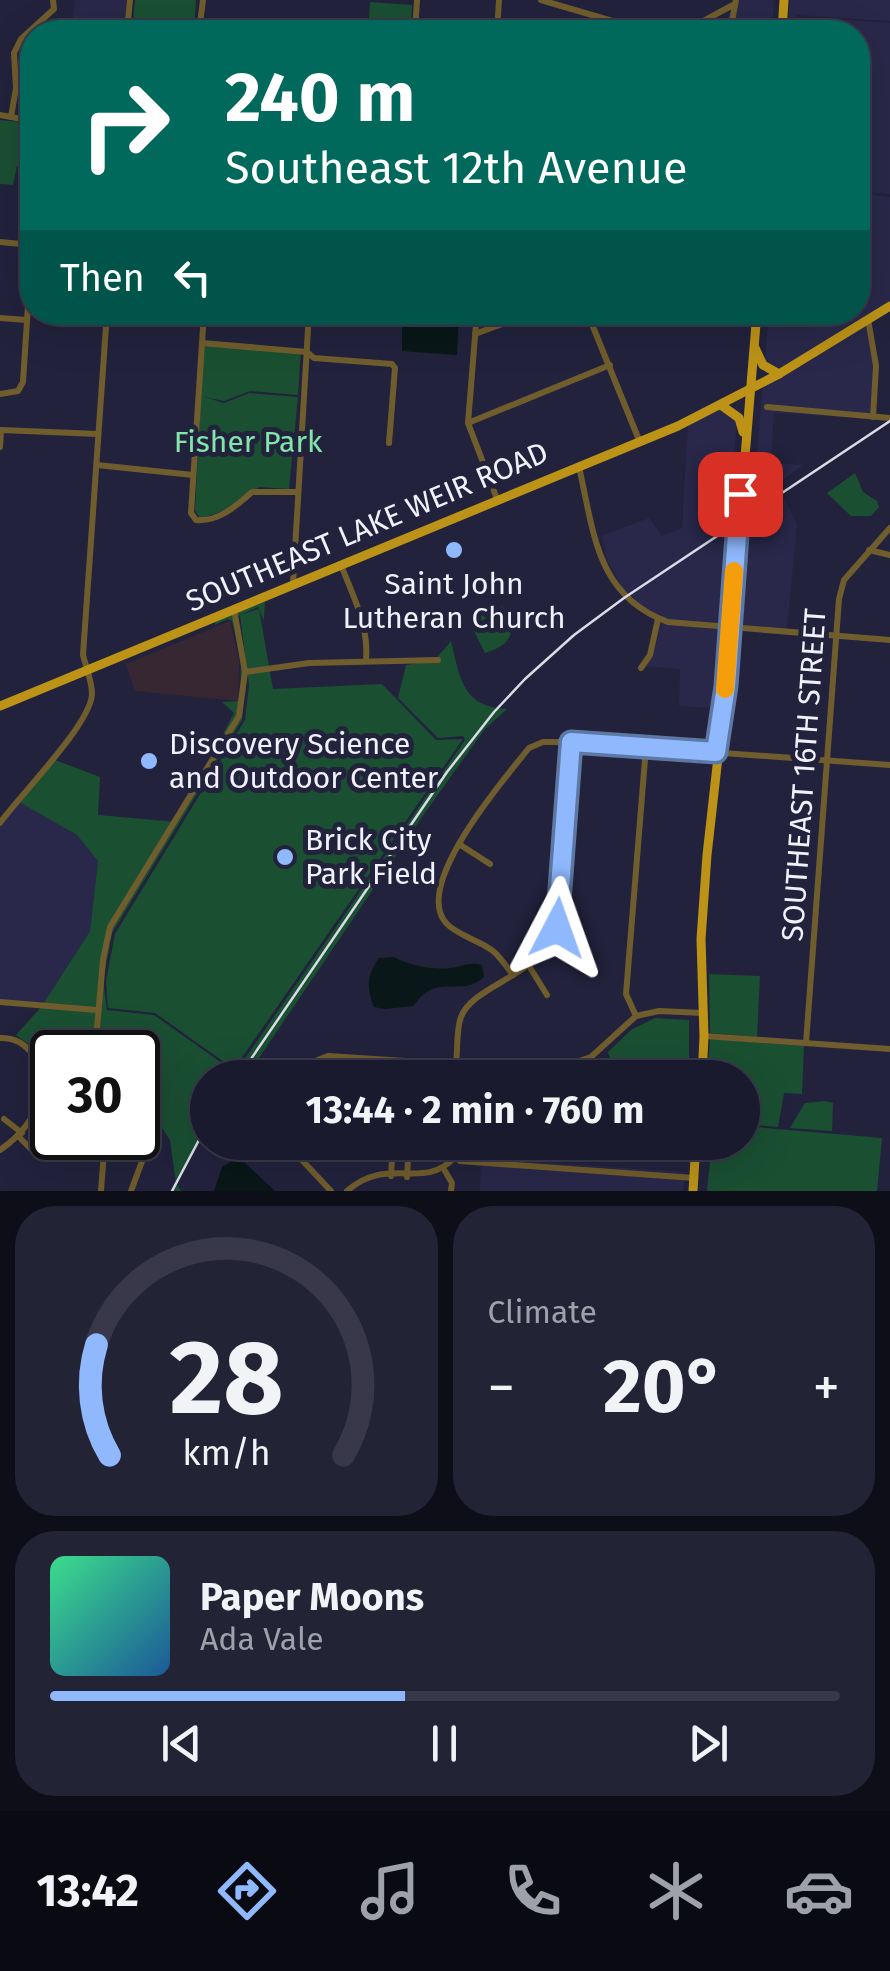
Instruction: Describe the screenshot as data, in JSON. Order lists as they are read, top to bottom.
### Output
{
  "streets": {
    "main road": ["SOUTHEAST LAKE WEIR ROAD"],
    "street": ["SOUTHEAST 16TH STREET"]
  },
  "parks": ["Fisher Park"],
  "places": ["Saint John Lutheran Church", "Discovery Science and Outdoor Center", "Brick City Park Field"],
  "page": {
    "turn": ["240 m", "Southeast 12th Avenue"],
    "then": "Then",
    "limit": "30",
    "trip": "13:44 · 2 min · 760 m",
    "tile": "Climate",
    "heat": ["−", "20°", "+"],
    "song": ["Paper Moons", "Ada Vale"],
    "tabs": "13:42",
    "gauge": ["28", "km/h"]
  }
}
